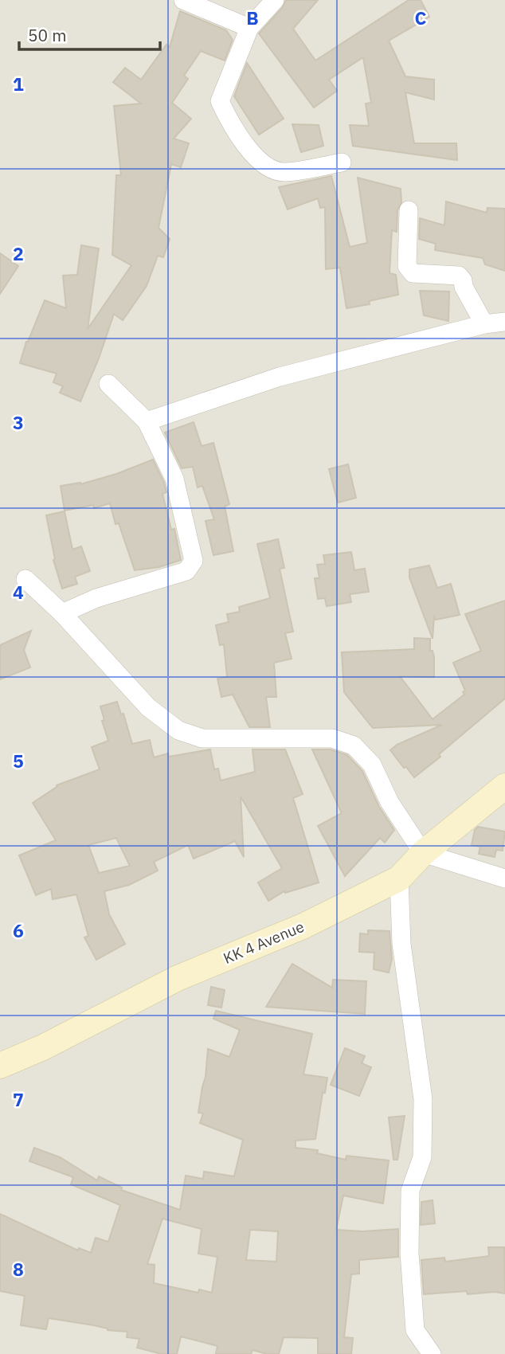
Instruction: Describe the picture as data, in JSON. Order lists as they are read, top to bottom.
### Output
{
  "streets": {
    "main road": ["KK 4 Avenue"]
  },
  "scale_bar": "50 m",
  "grid": {
    "columns": ["B", "C"],
    "rows": [
      "1",
      "2",
      "3",
      "4",
      "5",
      "6",
      "7",
      "8"
    ]
  }
}
